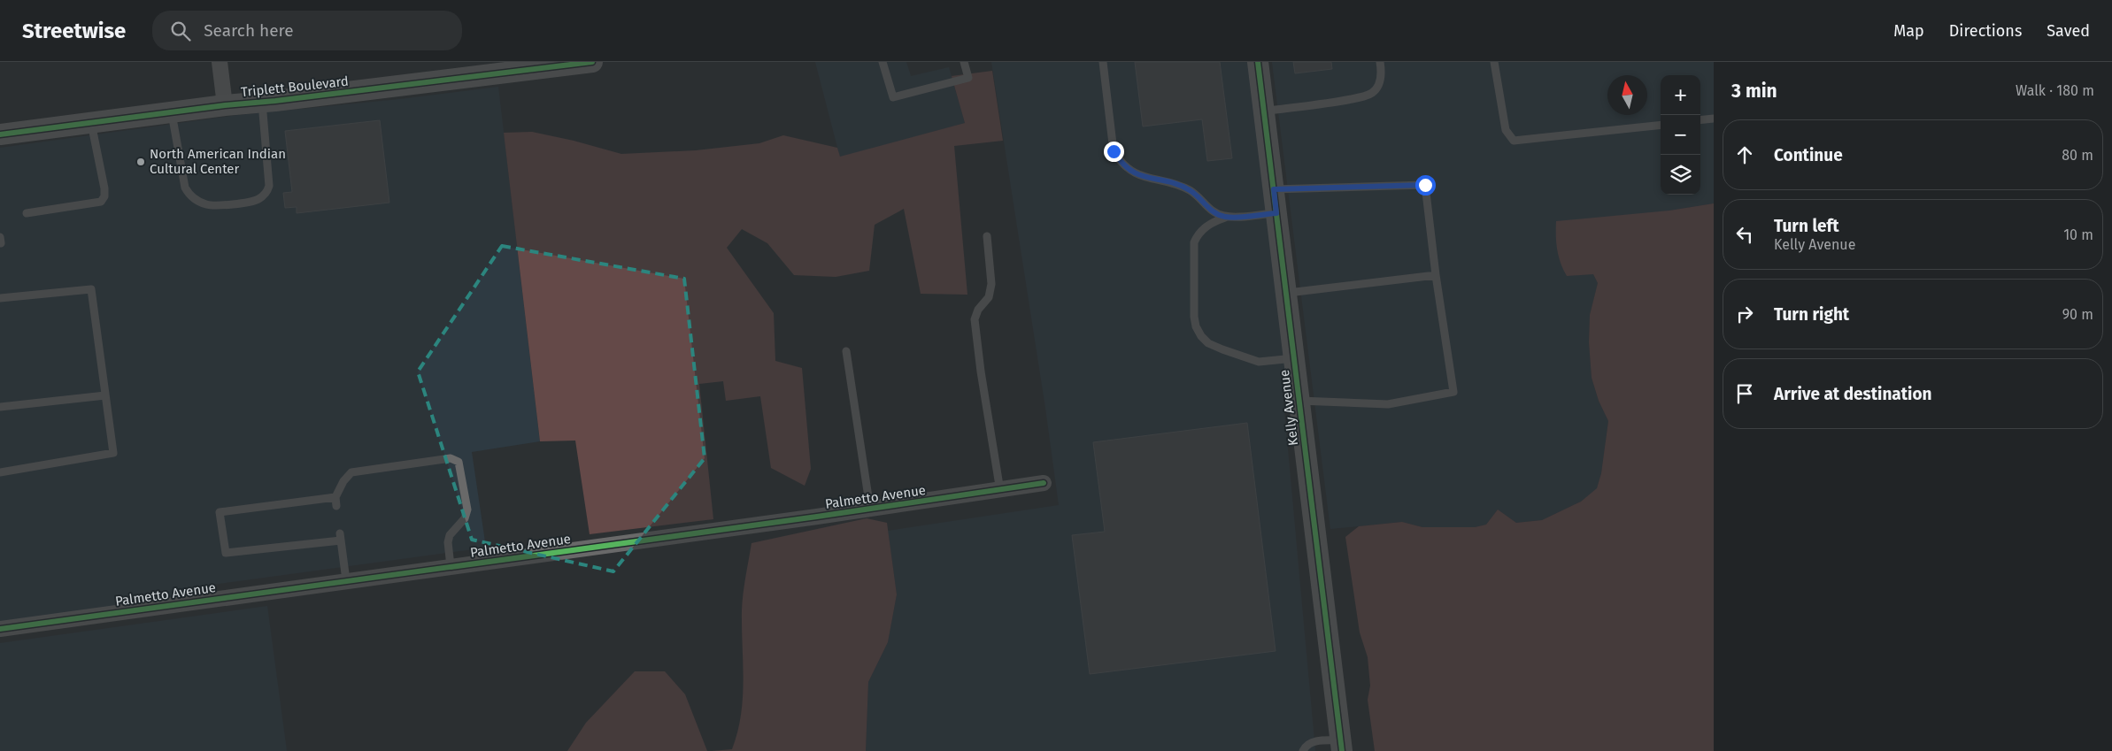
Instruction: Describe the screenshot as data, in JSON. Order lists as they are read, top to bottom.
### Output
{
  "streets": {
    "main road": ["Triplett Boulevard", "Kelly Avenue"],
    "street": ["Palmetto Avenue"]
  },
  "places": ["North American Indian Cultural Center"],
  "north": "top",
  "page": {
    "header": "Streetwise",
    "search": "Search here",
    "nav": ["Map", "Directions", "Saved"],
    "heading": ["3 min", "Walk · 180 m"],
    "map_buttons": ["+", "−"],
    "list": [
      ["Continue", "80 m"],
      ["Turn left", "Kelly Avenue", "10 m"],
      ["Turn right", "90 m"],
      "Arrive at destination"
    ]
  }
}
